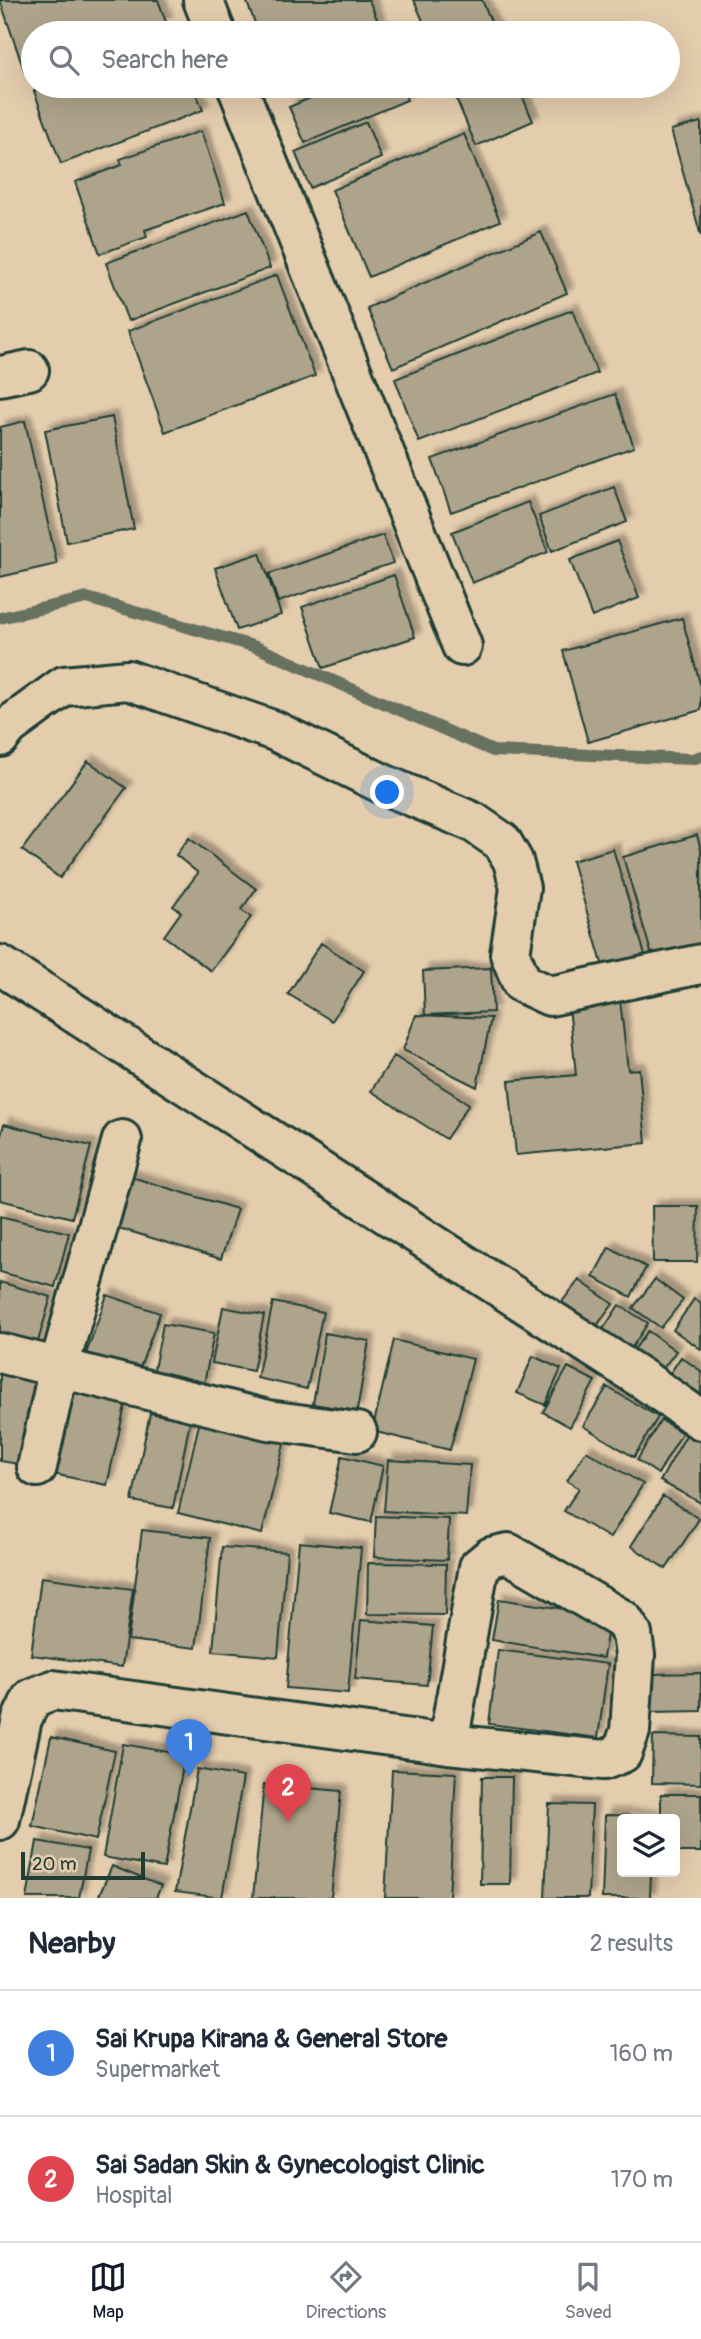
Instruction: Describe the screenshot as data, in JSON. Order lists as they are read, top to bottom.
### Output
{
  "scale_bar": "20 m",
  "page": {
    "search": "Search here",
    "pins": ["1", "2"],
    "scale": "20 m",
    "heading": ["Nearby", "2 results"],
    "list": [
      {
        "mark": "1",
        "name": "Sai Krupa Kirana & General Store",
        "note": "Supermarket",
        "value": "160 m"
      },
      {
        "mark": "2",
        "name": "Sai Sadan Skin & Gynecologist Clinic",
        "note": "Hospital",
        "value": "170 m"
      }
    ],
    "nav": ["Map", "Directions", "Saved"]
  }
}
